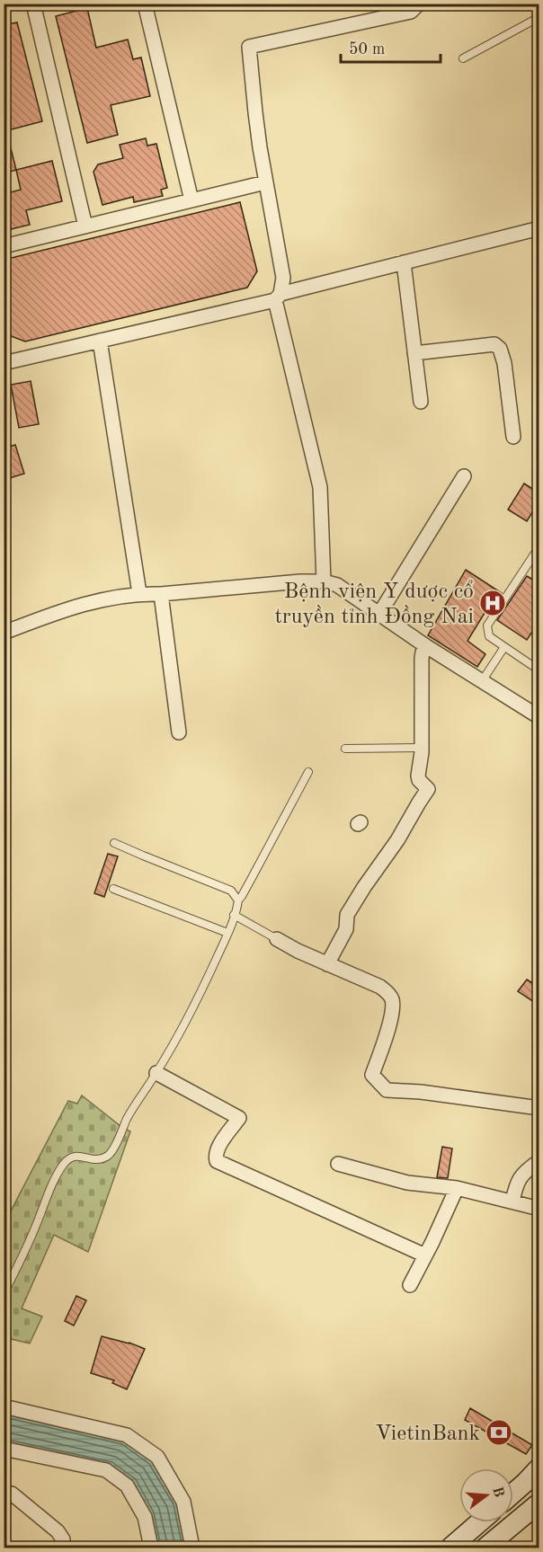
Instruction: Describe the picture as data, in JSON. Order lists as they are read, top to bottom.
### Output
{
  "places": {
    "hospital": ["Bệnh viện Y dược cổ truyền tỉnh Đồng Nai"],
    "bank": ["VietinBank"]
  },
  "scale_bar": "50 m",
  "north": "right"
}
